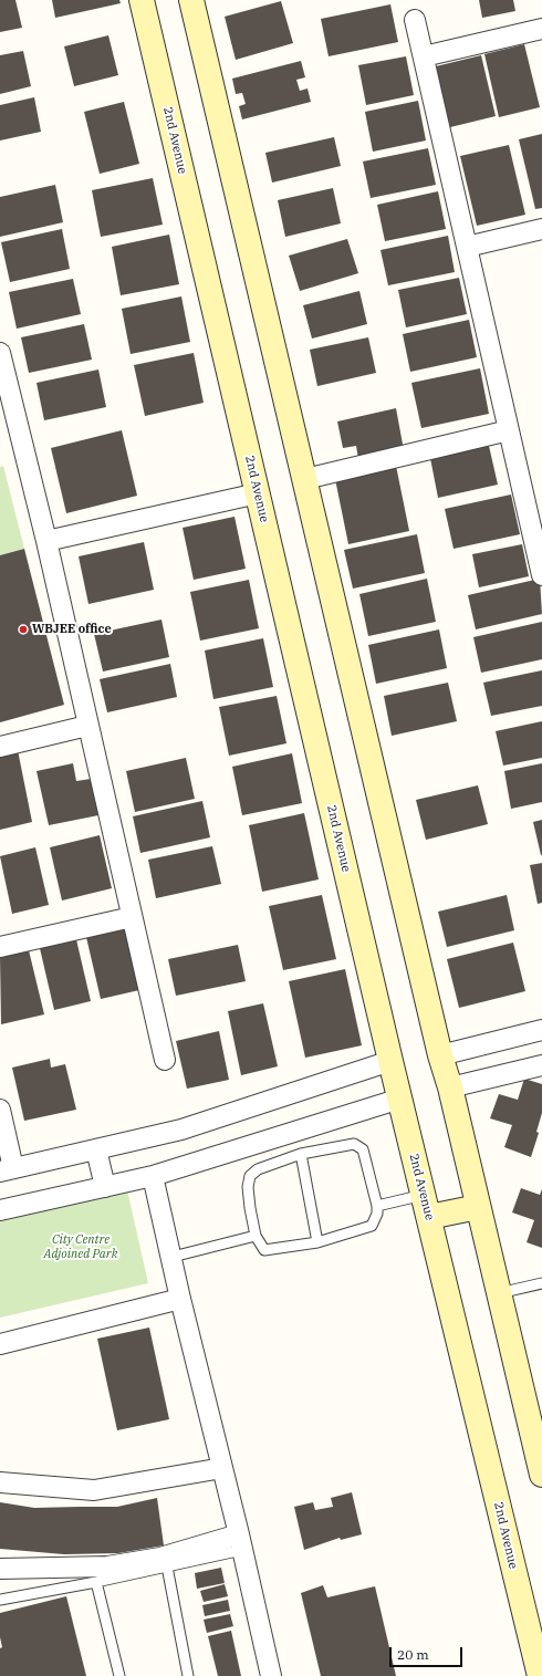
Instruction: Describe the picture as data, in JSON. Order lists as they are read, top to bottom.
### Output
{
  "streets": {
    "street": ["2nd Avenue"]
  },
  "parks": ["City Centre Adjoined Park"],
  "places": ["WBJEE office"],
  "scale_bar": "20 m"
}
